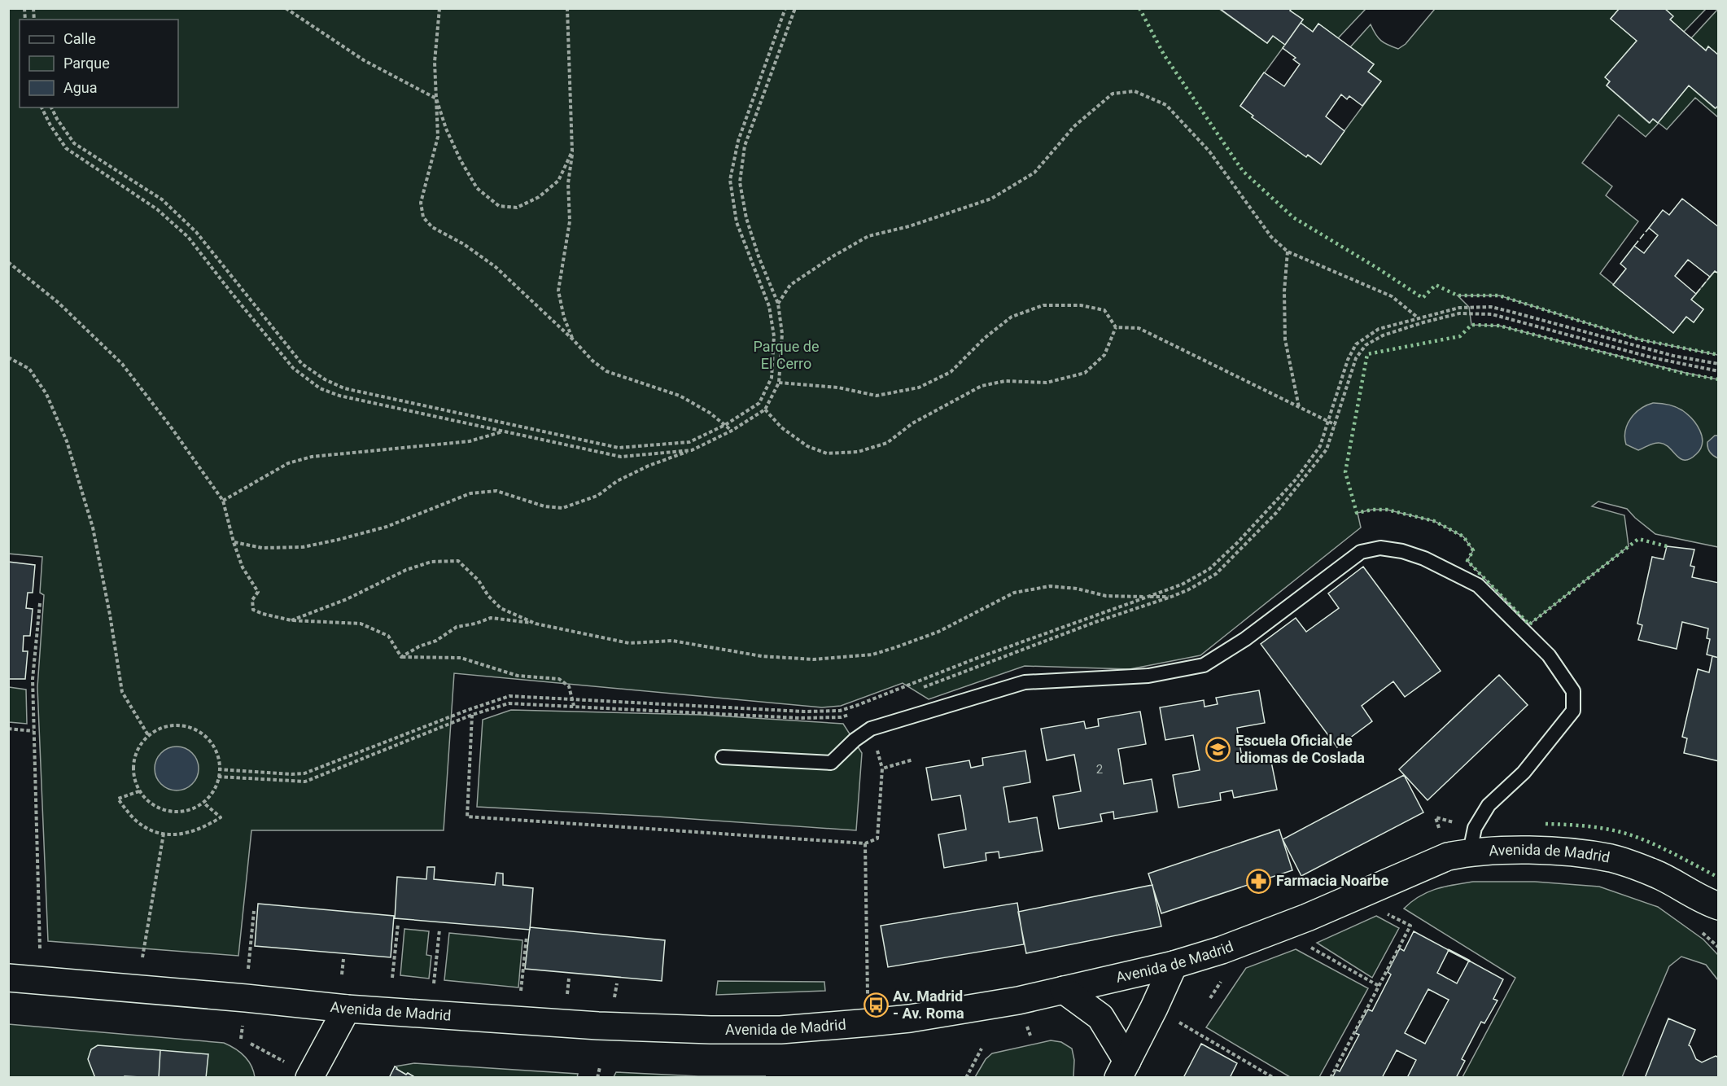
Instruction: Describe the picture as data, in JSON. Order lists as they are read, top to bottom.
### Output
{
  "streets": {
    "street": ["Avenida de Madrid"]
  },
  "parks": ["Parque de El Cerro"],
  "places": {
    "school or university": ["Escuela Oficial de Idiomas de Coslada"],
    "pharmacy": ["Farmacia Noarbe"],
    "bus stop": ["Av. Madrid - Av. Roma"]
  },
  "house_numbers": ["2"],
  "legend": ["Calle", "Parque", "Agua"]
}
